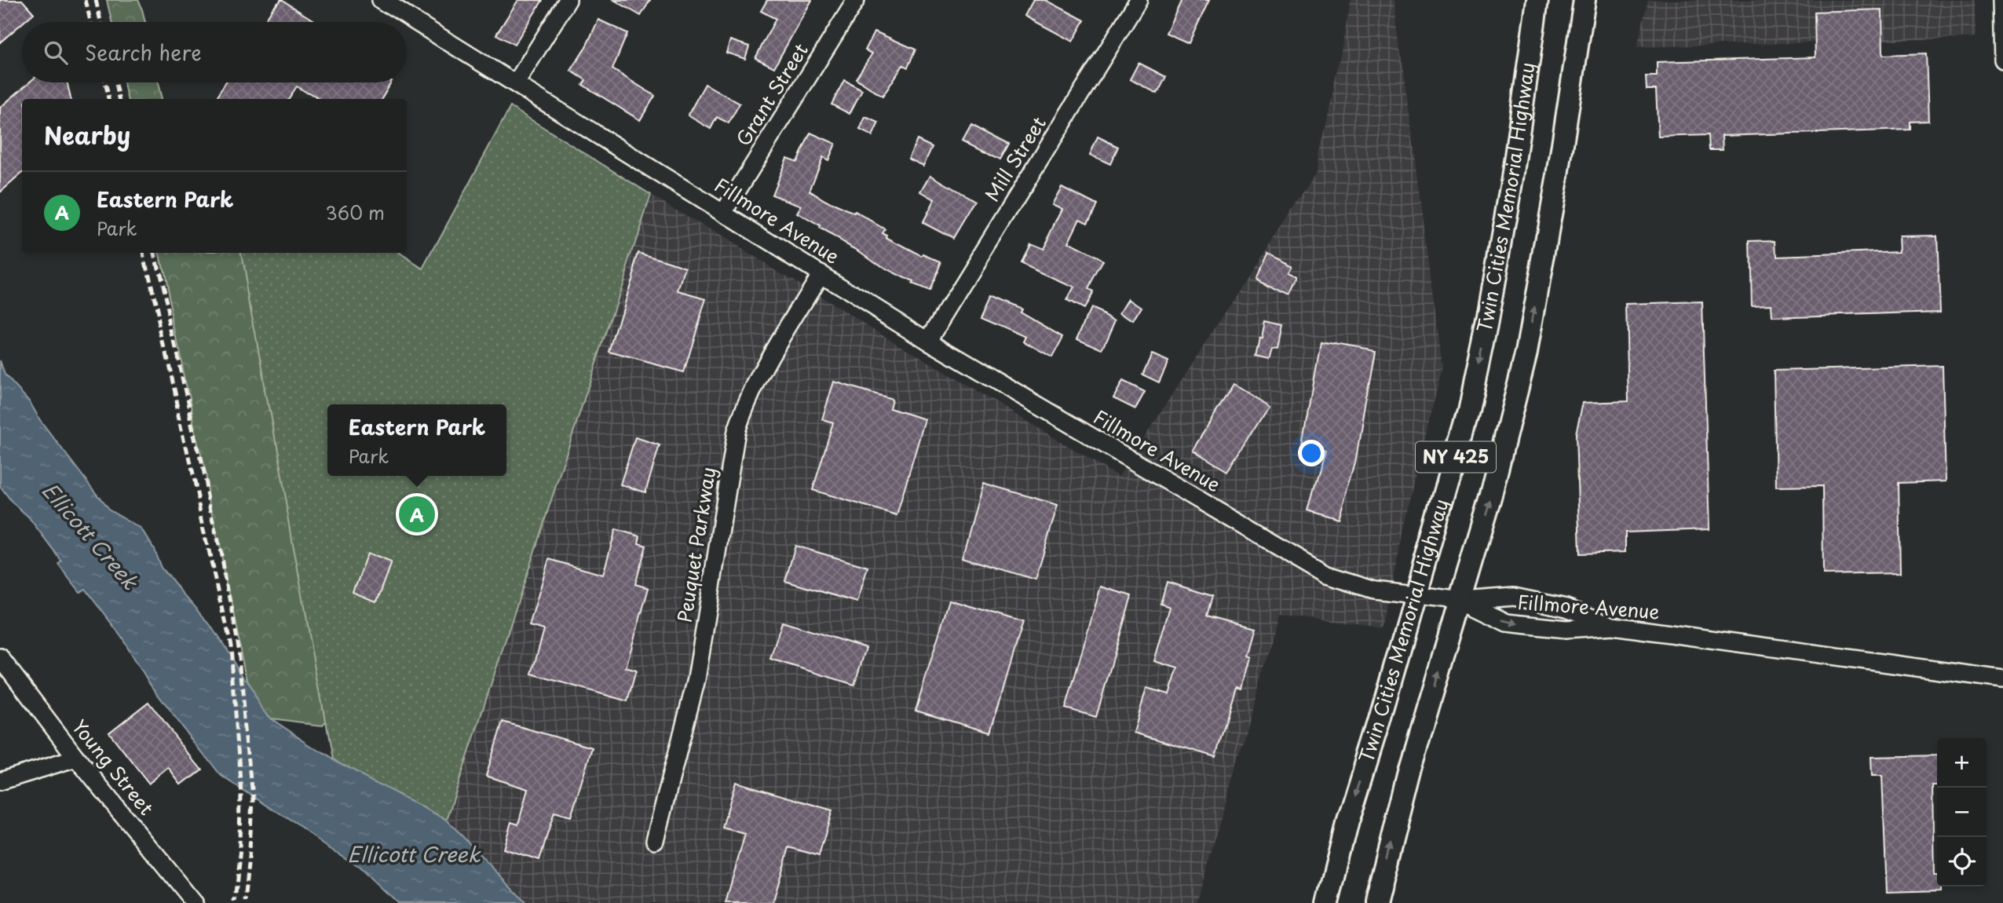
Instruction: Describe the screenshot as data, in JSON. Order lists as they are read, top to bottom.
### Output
{
  "streets": {
    "main road": ["Twin Cities Memorial Highway", "NY 425"],
    "street": [
      "Grant Street",
      "Mill Street",
      "Fillmore Avenue",
      "Peuquet Parkway",
      "Young Street"
    ]
  },
  "crossings": [
    ["Grant Street", "Fillmore Avenue"],
    ["Mill Street", "Fillmore Avenue"],
    ["Twin Cities Memorial Highway", "Fillmore Avenue"],
    ["Fillmore Avenue", "NY 425"],
    ["Fillmore Avenue", "Peuquet Parkway"]
  ],
  "water": ["Ellicott Creek"],
  "page": {
    "search": "Search here",
    "heading": "Nearby",
    "list": [
      {
        "mark": "A",
        "name": "Eastern Park",
        "note": "Park",
        "value": "360 m"
      }
    ],
    "popup": ["Eastern Park", "Park"],
    "pins": "A",
    "map_buttons": ["+", "−"]
  }
}
